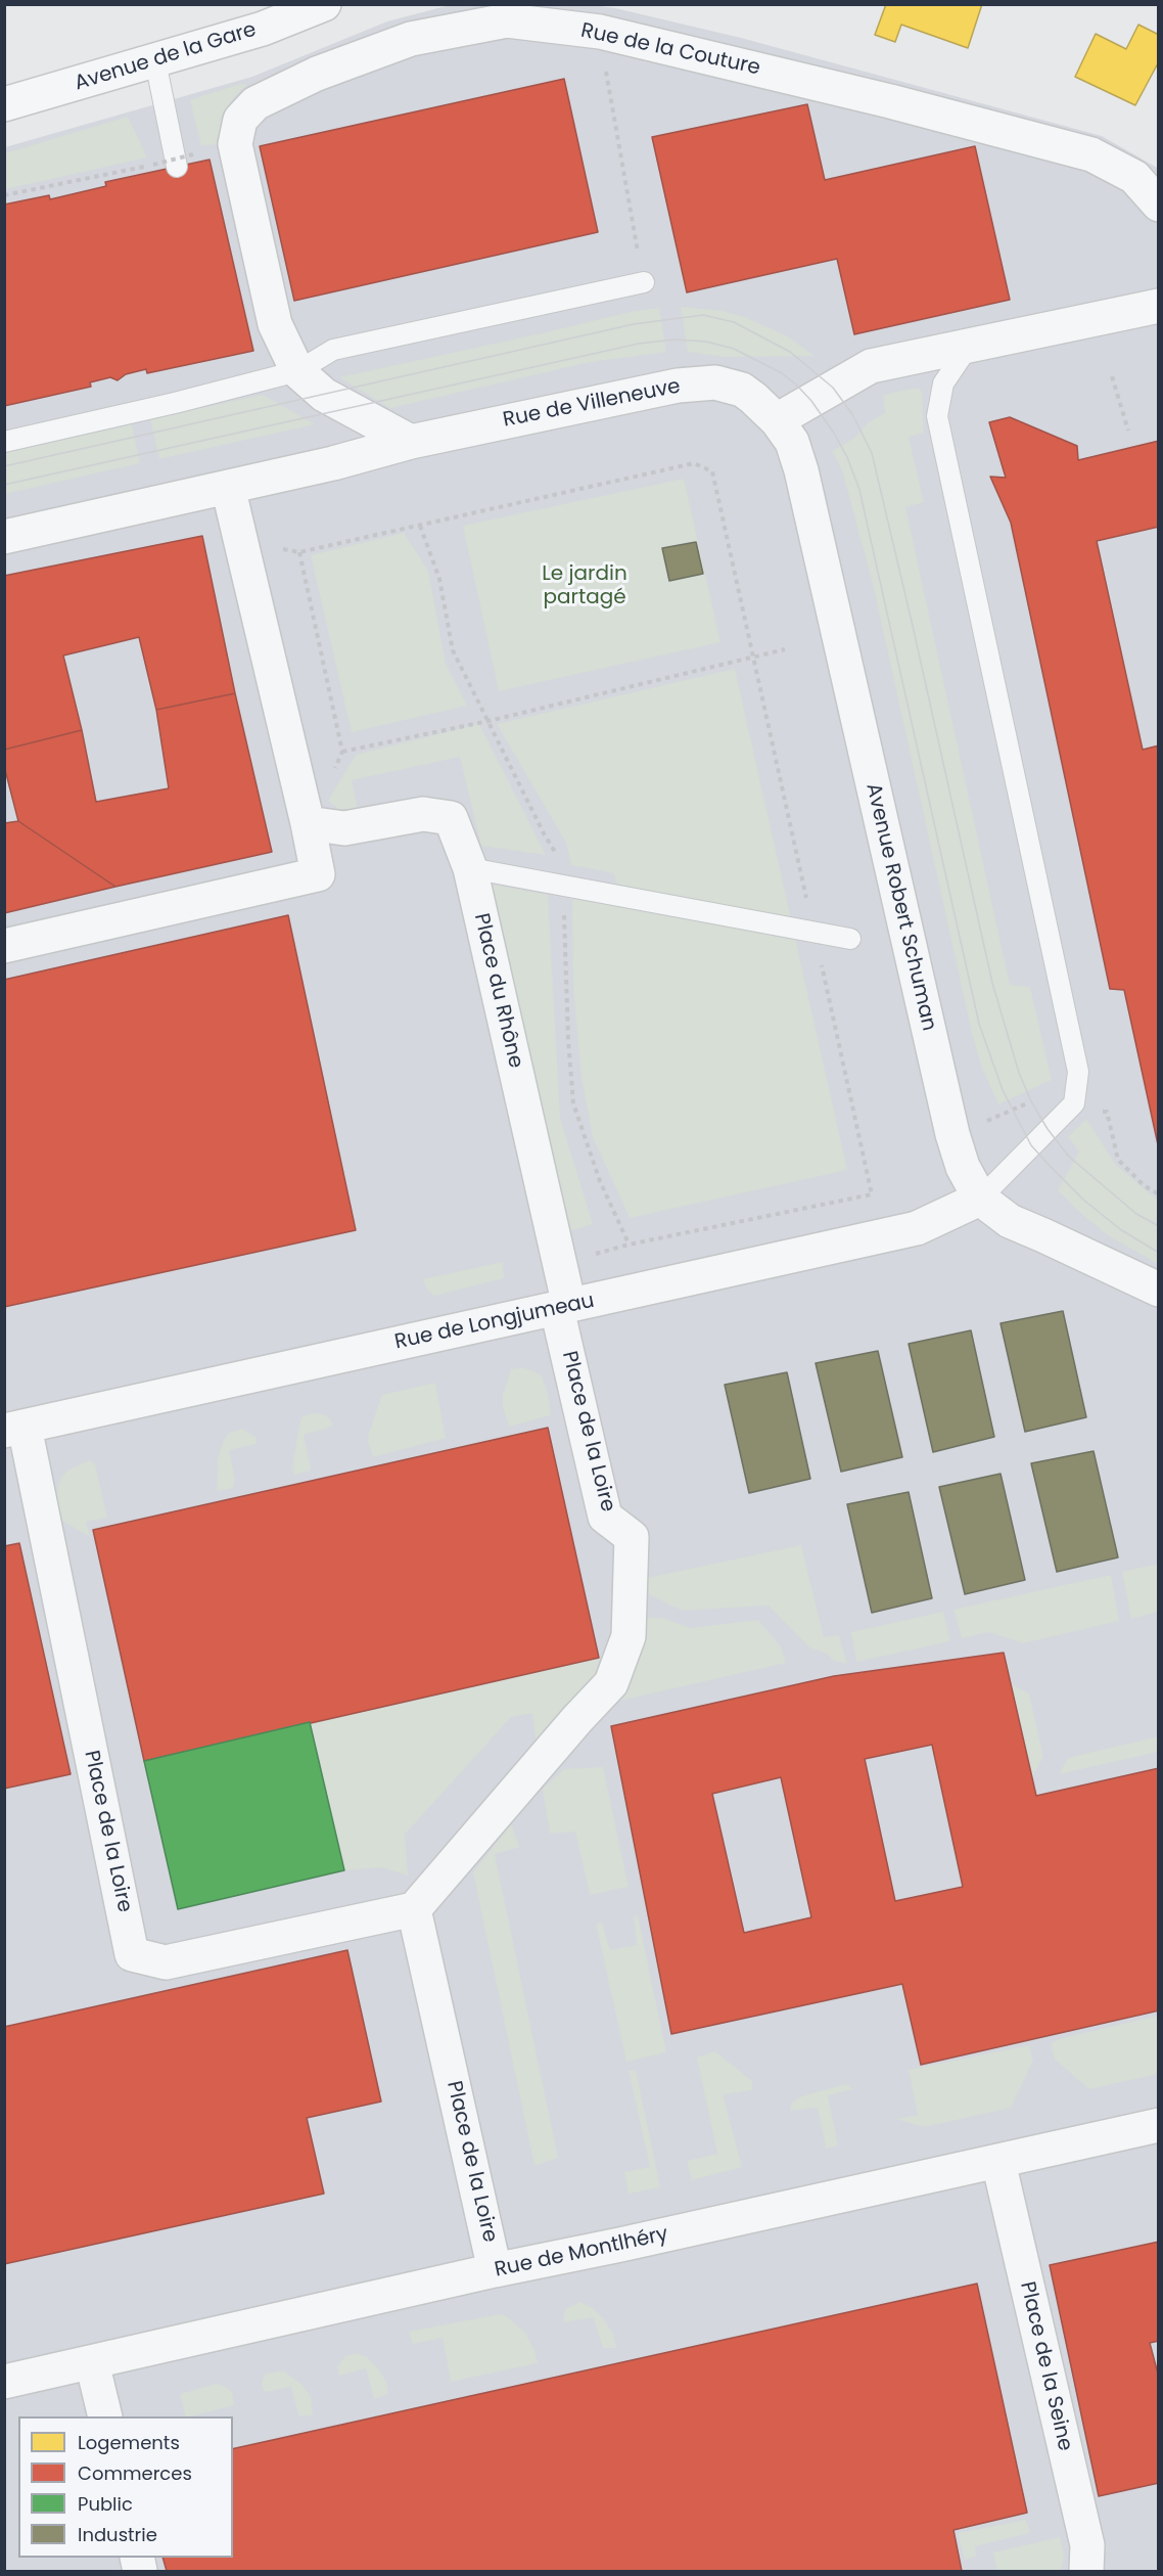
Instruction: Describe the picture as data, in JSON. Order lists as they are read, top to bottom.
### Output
{
  "streets": {
    "street": [
      "Rue de la Couture",
      "Avenue de la Gare",
      "Rue de Villeneuve",
      "Avenue Robert Schuman",
      "Place du Rhône",
      "Rue de Longjumeau",
      "Place de la Loire",
      "Rue de Montlhéry",
      "Place de la Seine"
    ]
  },
  "crossings": [
    ["Rue de la Couture", "Rue de Villeneuve"],
    ["Rue de Villeneuve", "Avenue Robert Schuman"],
    ["Avenue Robert Schuman", "Rue de Longjumeau"],
    ["Place du Rhône", "Rue de Longjumeau"],
    ["Place du Rhône", "Place de la Loire"],
    ["Rue de Longjumeau", "Place de la Loire"],
    ["Place de la Loire", "Rue de Montlhéry"],
    ["Rue de Montlhéry", "Place de la Seine"]
  ],
  "parks": ["Le jardin partagé"],
  "legend": [
    "Logements",
    "Commerces",
    "Public",
    "Industrie"
  ]
}
